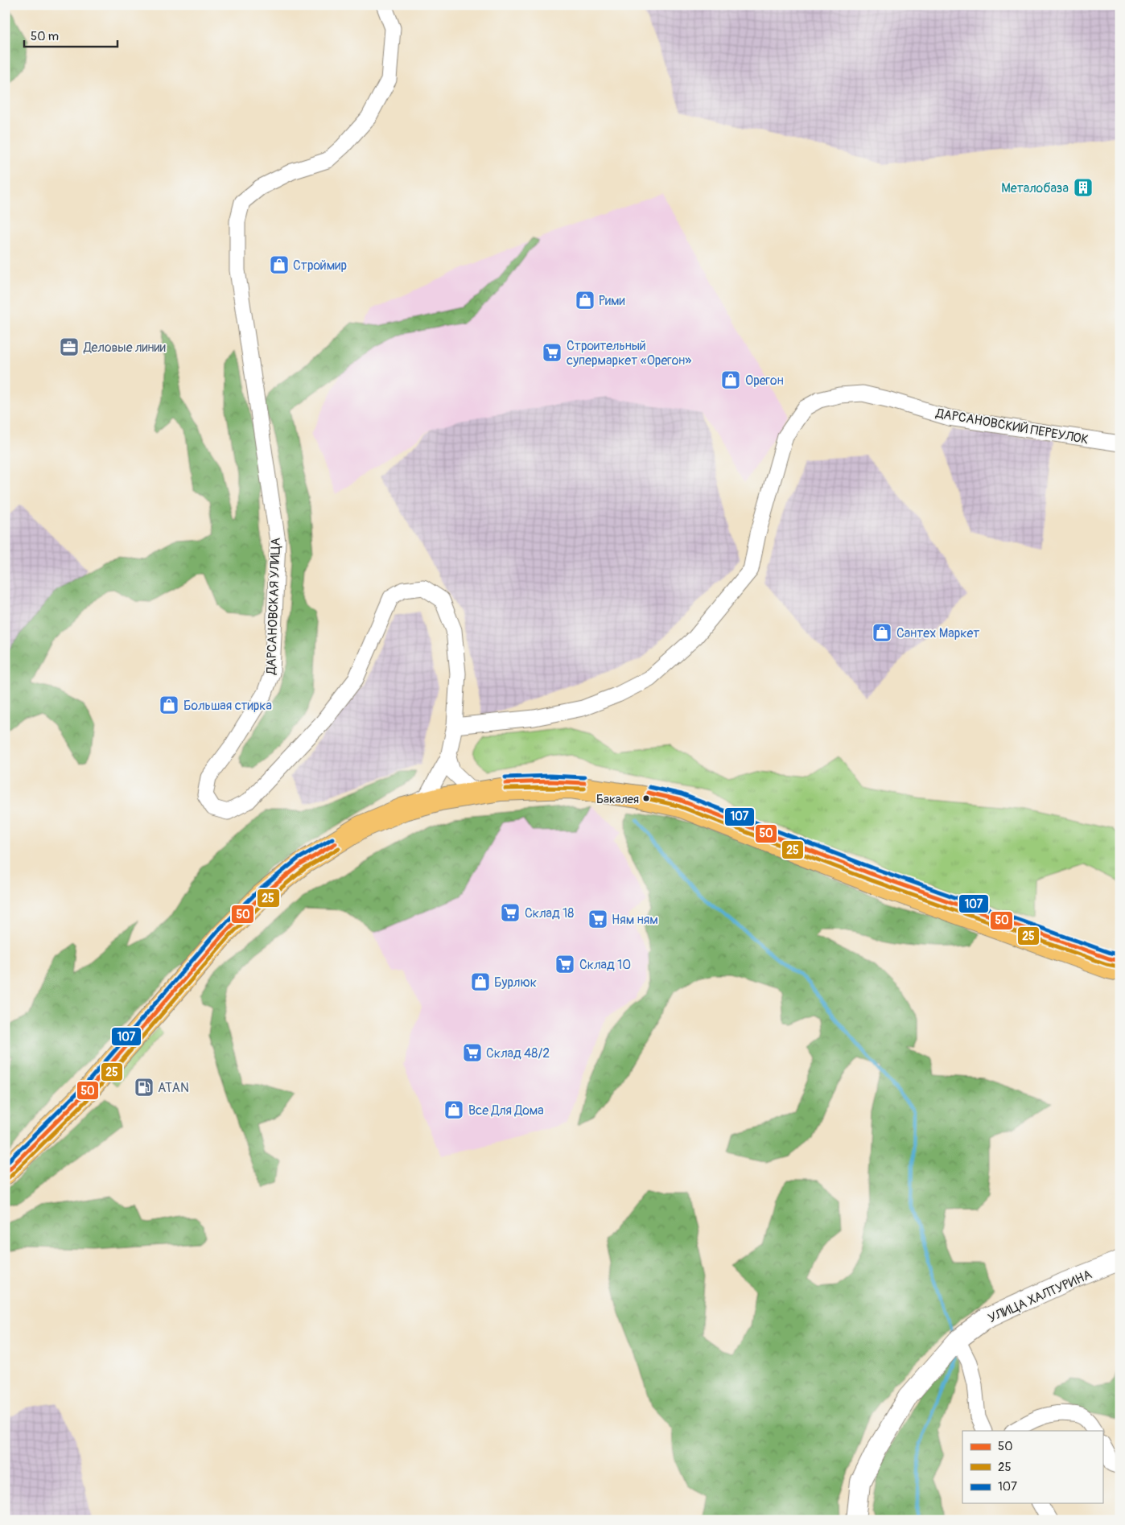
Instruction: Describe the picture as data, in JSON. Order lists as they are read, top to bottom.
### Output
{
  "streets": {
    "street": ["ДАРСАНОВСКИЙ ПЕРЕУЛОК", "ДАРСАНОВСКАЯ УЛИЦА", "УЛИЦА ХАЛТУРИНА"]
  },
  "crossings": [
    ["ДАРСАНОВСКИЙ ПЕРЕУЛОК", "ДАРСАНОВСКАЯ УЛИЦА"]
  ],
  "places": {
    "building": ["Металобаза"],
    "shop": [
      "Строймир",
      "Рими",
      "Орегон",
      "Сантех Маркет",
      "Большая стирка",
      "Бурлюк",
      "Все Для Дома"
    ],
    "office": ["Деловые линии"],
    "supermarket": [
      "Строительный супермаркет «Орегон»",
      "Склад 18",
      "Ням ням",
      "Склад 10",
      "Склад 48/2"
    ],
    "other": ["Бакалея"],
    "fuel station": ["ATAN"]
  },
  "lines": ["transit line 107", "transit line 50", "transit line 25"],
  "legend": ["50", "25", "107"],
  "scale_bar": "50 m"
}
